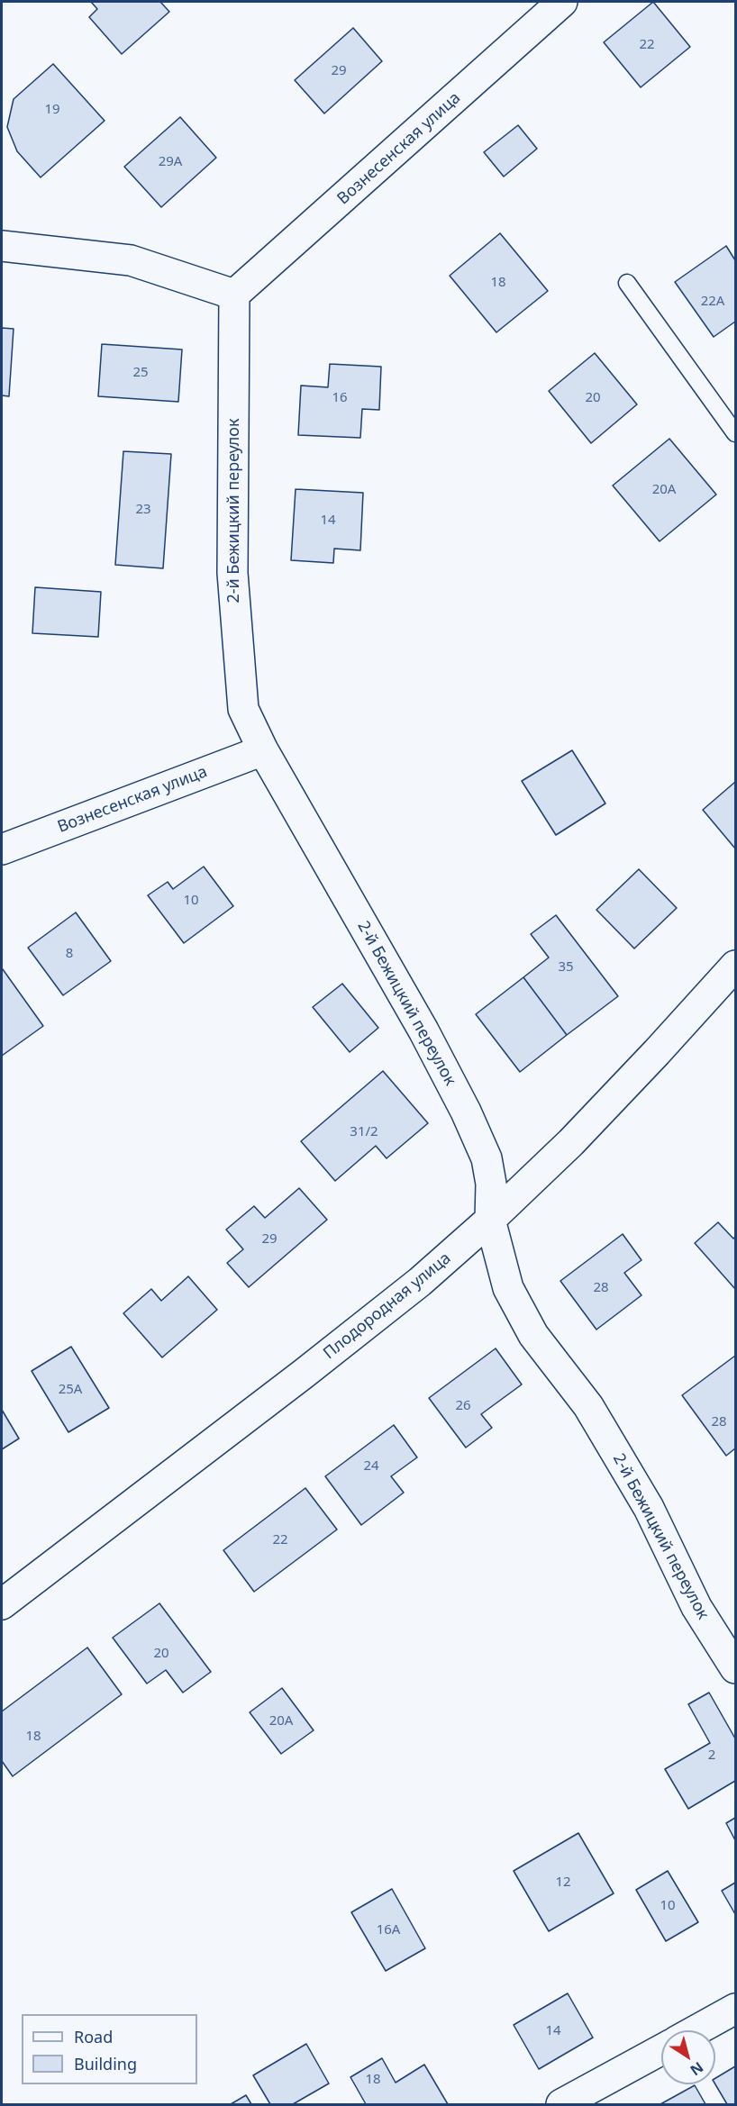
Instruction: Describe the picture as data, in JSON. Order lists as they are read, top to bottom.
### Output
{
  "streets": {
    "street": ["Вознесенская улица", "2-й Бежицкий переулок", "Плодородная улица"]
  },
  "crossings": [
    ["Вознесенская улица", "2-й Бежицкий переулок"],
    ["2-й Бежицкий переулок", "Плодородная улица"]
  ],
  "house_numbers": [
    "22",
    "29",
    "19",
    "29А",
    "18",
    "22А",
    "25",
    "16",
    "20",
    "20А",
    "23",
    "14",
    "10",
    "8",
    "35",
    "31/2",
    "29",
    "28",
    "25А",
    "26",
    "28",
    "24",
    "22",
    "20",
    "20А",
    "18",
    "2",
    "12",
    "10",
    "16А",
    "14",
    "18"
  ],
  "legend": ["Road", "Building"],
  "north": "bottom right"
}
